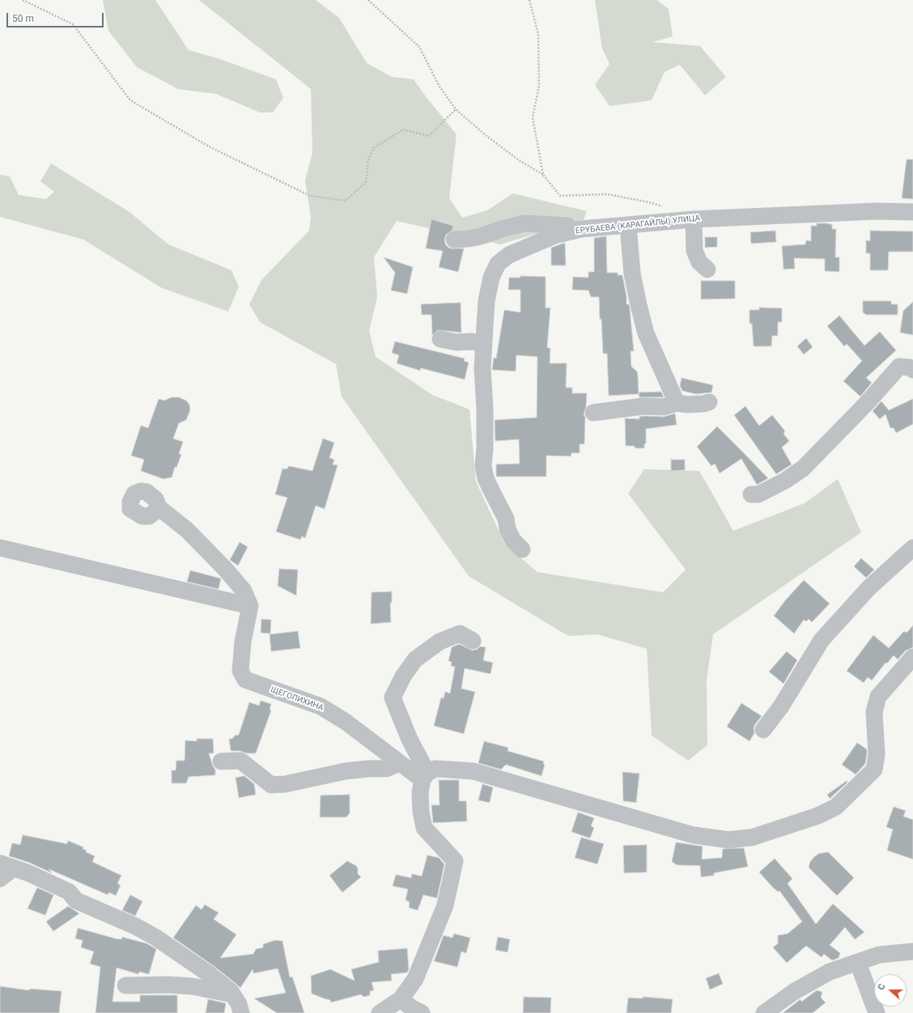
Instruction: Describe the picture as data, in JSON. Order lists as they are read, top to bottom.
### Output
{
  "streets": {
    "street": ["ЕРУБАЕВА (КАРАГАЙЛЫ) УЛИЦА", "ЩЕГОЛИХИНА"]
  },
  "scale_bar": "50 m",
  "north": "left"
}
